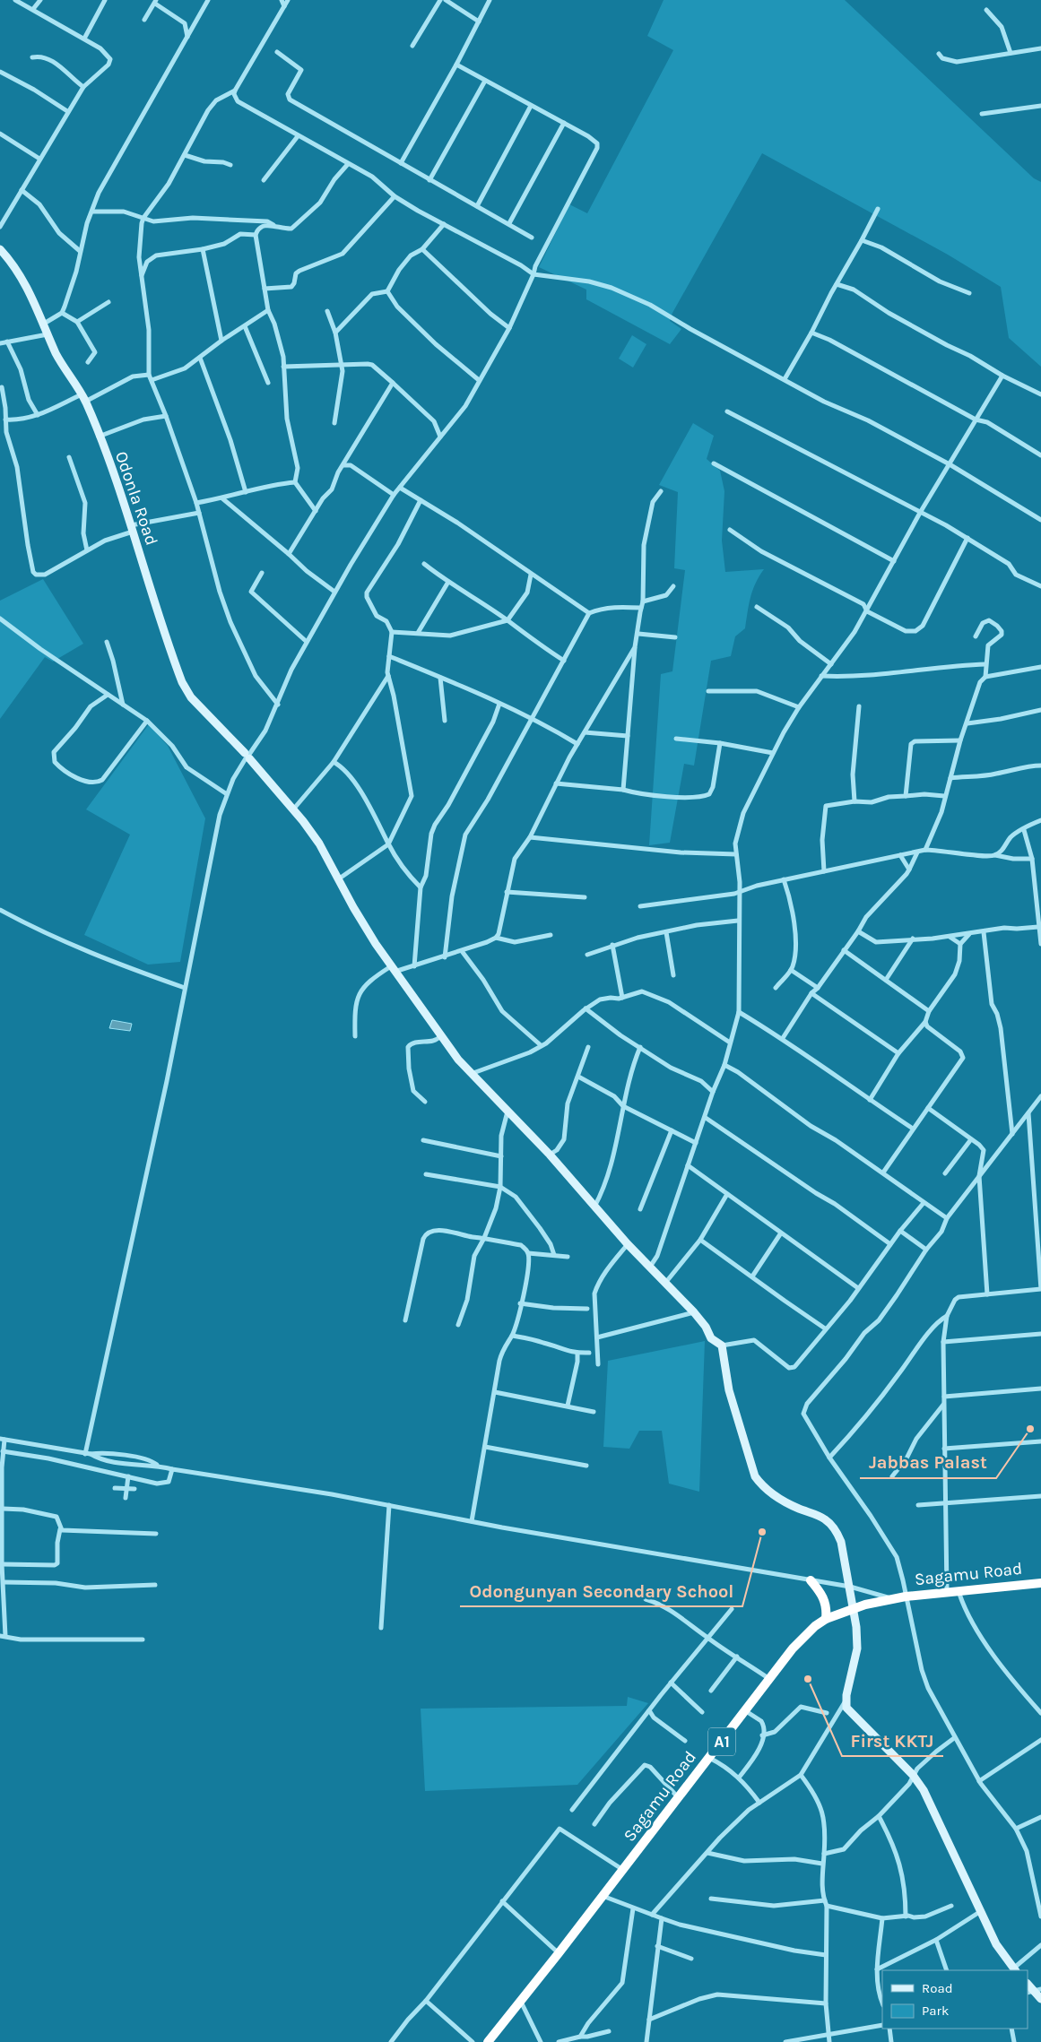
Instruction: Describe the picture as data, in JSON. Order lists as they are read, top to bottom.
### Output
{
  "streets": {
    "highway": ["Sagamu Road", "A1"],
    "street": ["Odonla Road"]
  },
  "places": ["Jabbas Palast", "Odongunyan Secondary School", "First KKTJ"],
  "legend": ["Road", "Park"]
}
